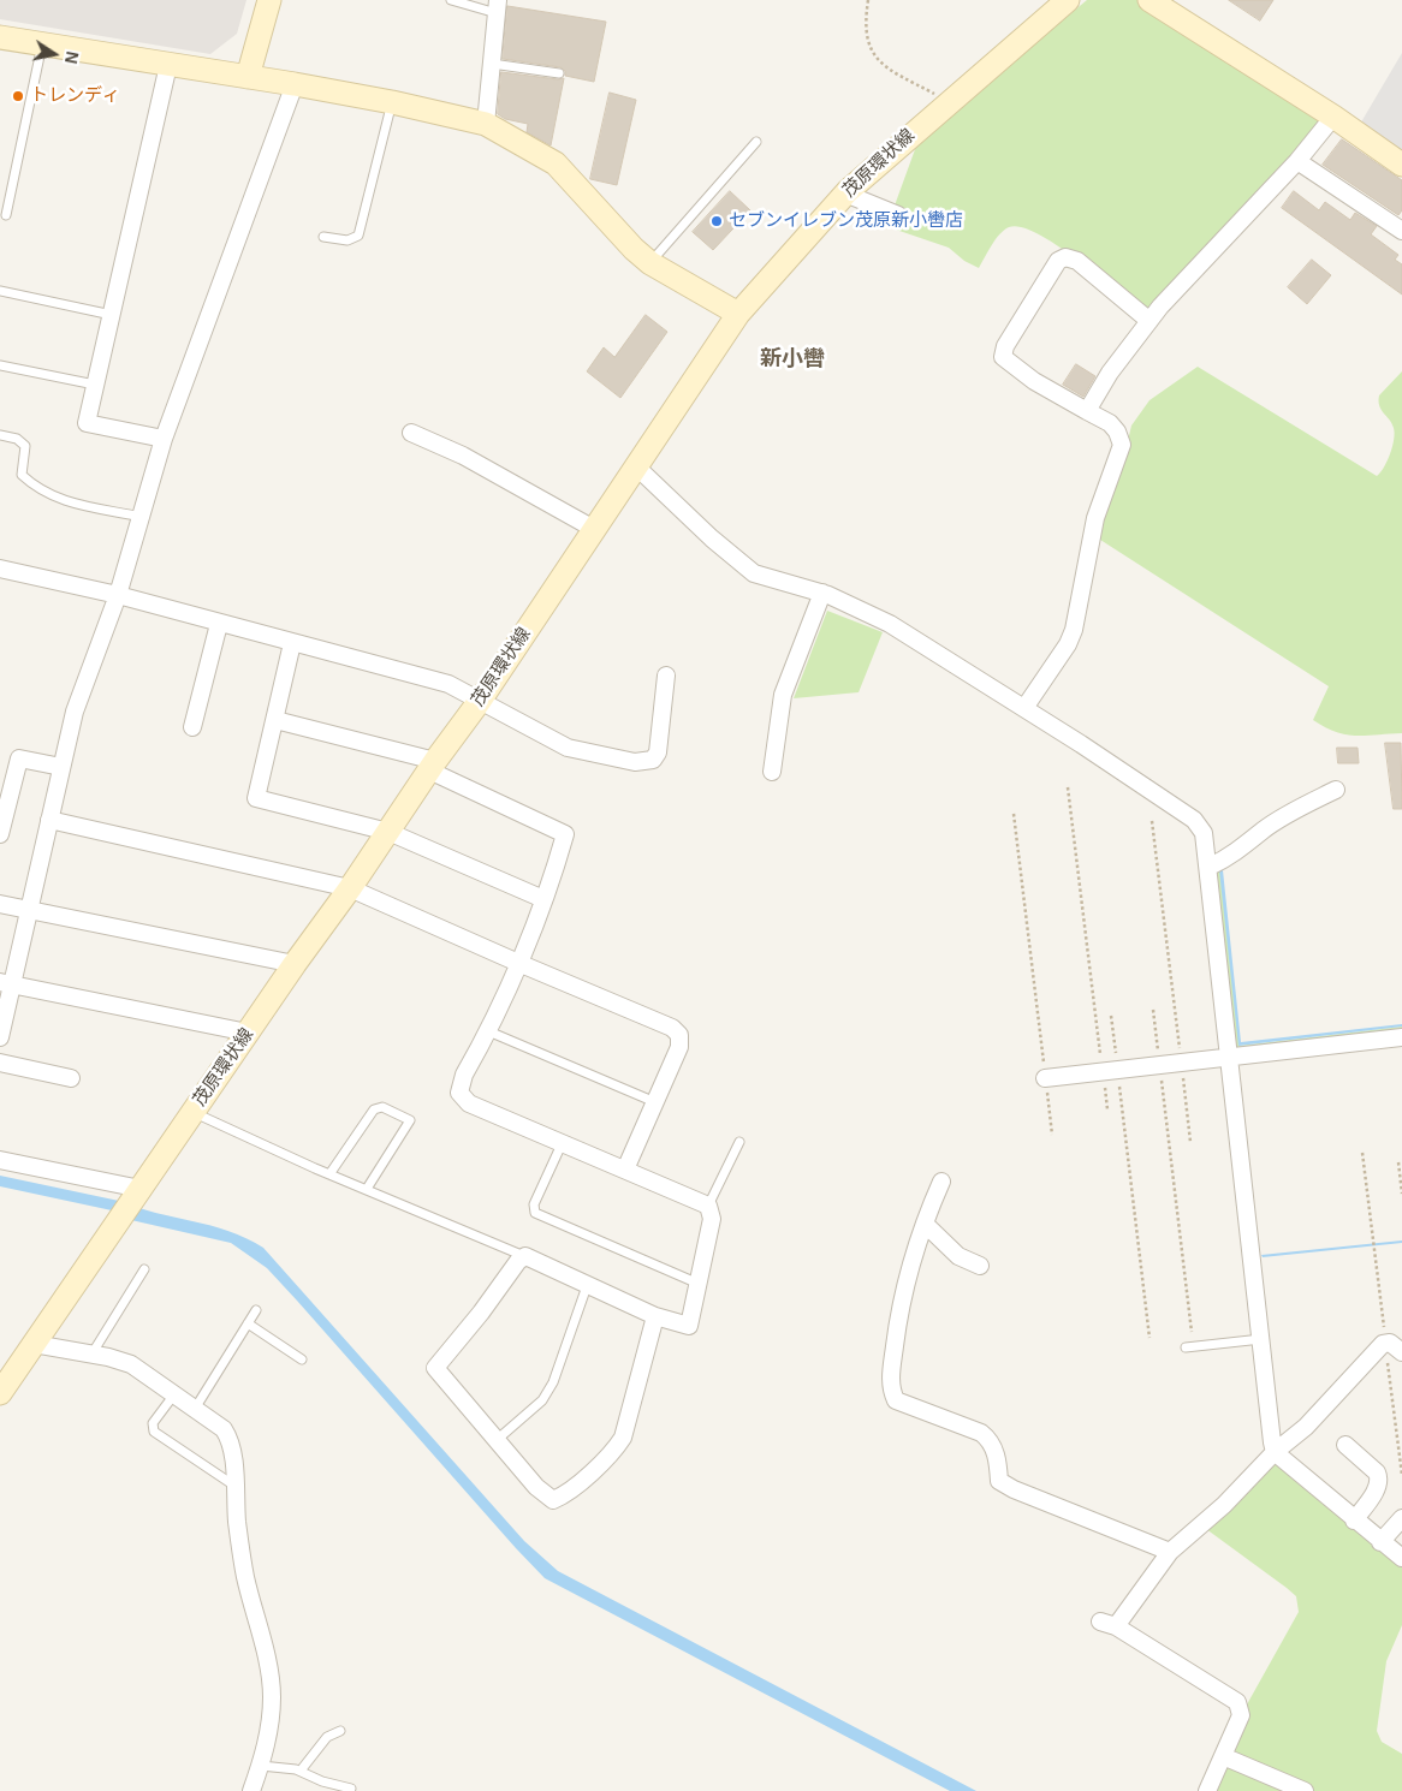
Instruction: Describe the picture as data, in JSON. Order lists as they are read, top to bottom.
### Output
{
  "streets": {
    "main road": ["茂原環状線"]
  },
  "districts": ["新小轡"],
  "places": ["トレンディ", "セブンイレブン茂原新小轡店"],
  "north": "right"
}
